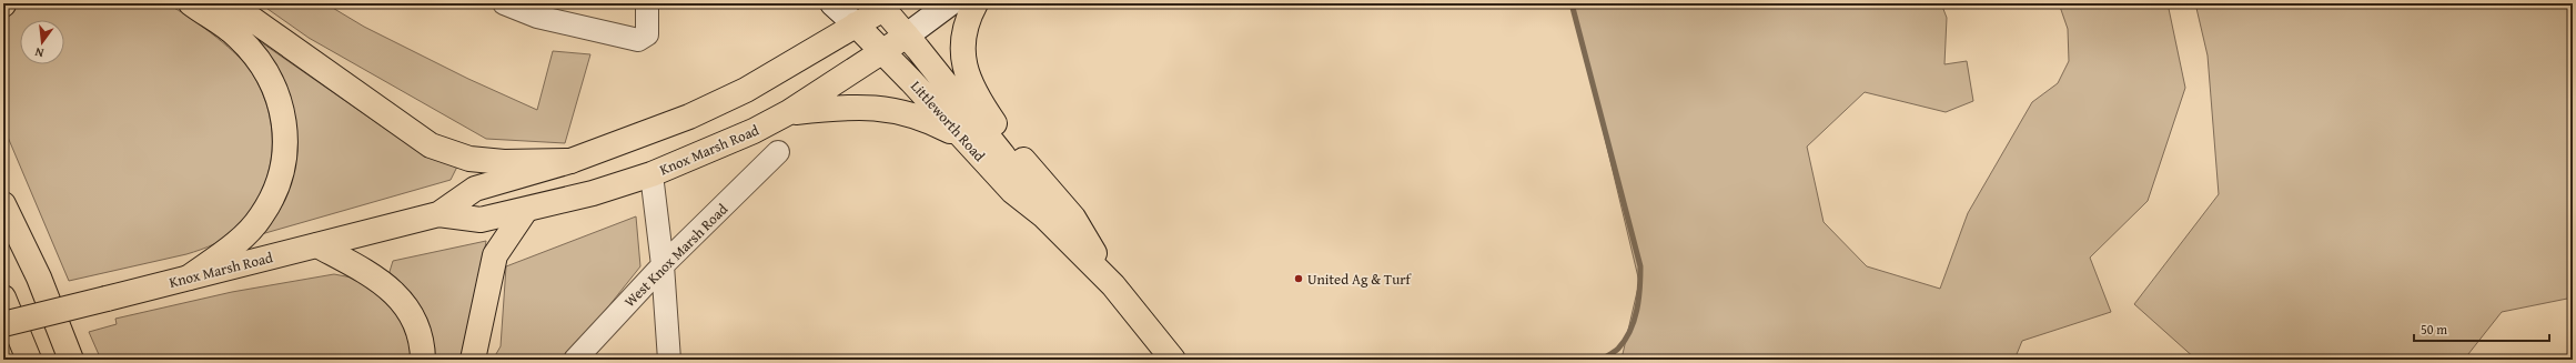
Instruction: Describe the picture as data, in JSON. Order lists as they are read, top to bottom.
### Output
{
  "streets": {
    "main road": ["Littleworth Road", "Knox Marsh Road"],
    "street": ["West Knox Marsh Road"]
  },
  "crossings": [
    ["Littleworth Road", "Knox Marsh Road"]
  ],
  "places": ["United Ag & Turf"],
  "scale_bar": "50 m",
  "north": "bottom"
}
